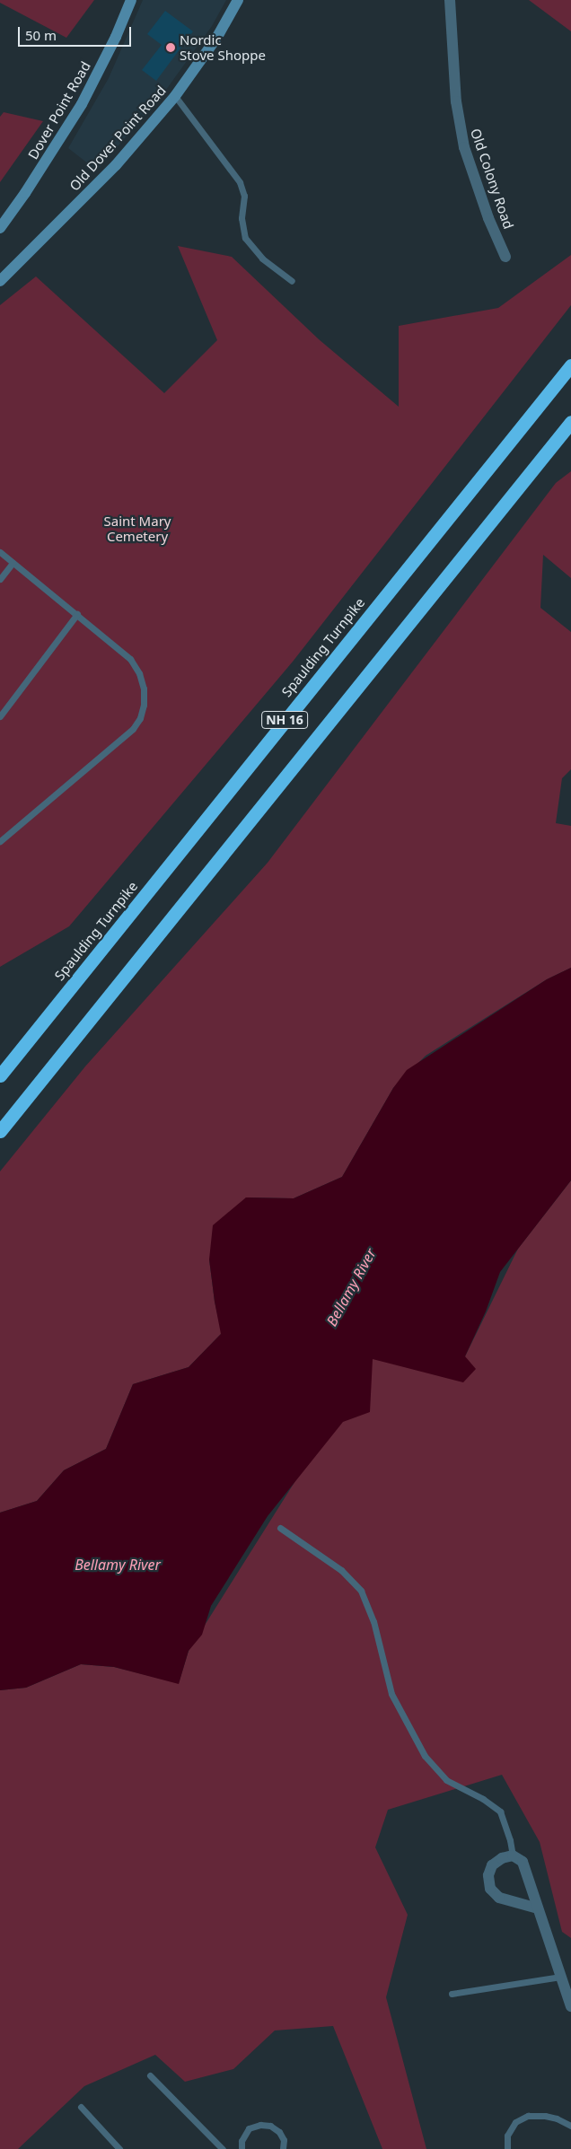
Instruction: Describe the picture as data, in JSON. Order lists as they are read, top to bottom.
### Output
{
  "streets": {
    "highway": ["Spaulding Turnpike", "NH 16"],
    "street": ["Dover Point Road", "Old Dover Point Road", "Old Colony Road"]
  },
  "water": ["Bellamy River"],
  "parks": ["Saint Mary Cemetery"],
  "places": ["Nordic Stove Shoppe"],
  "scale_bar": "50 m"
}
